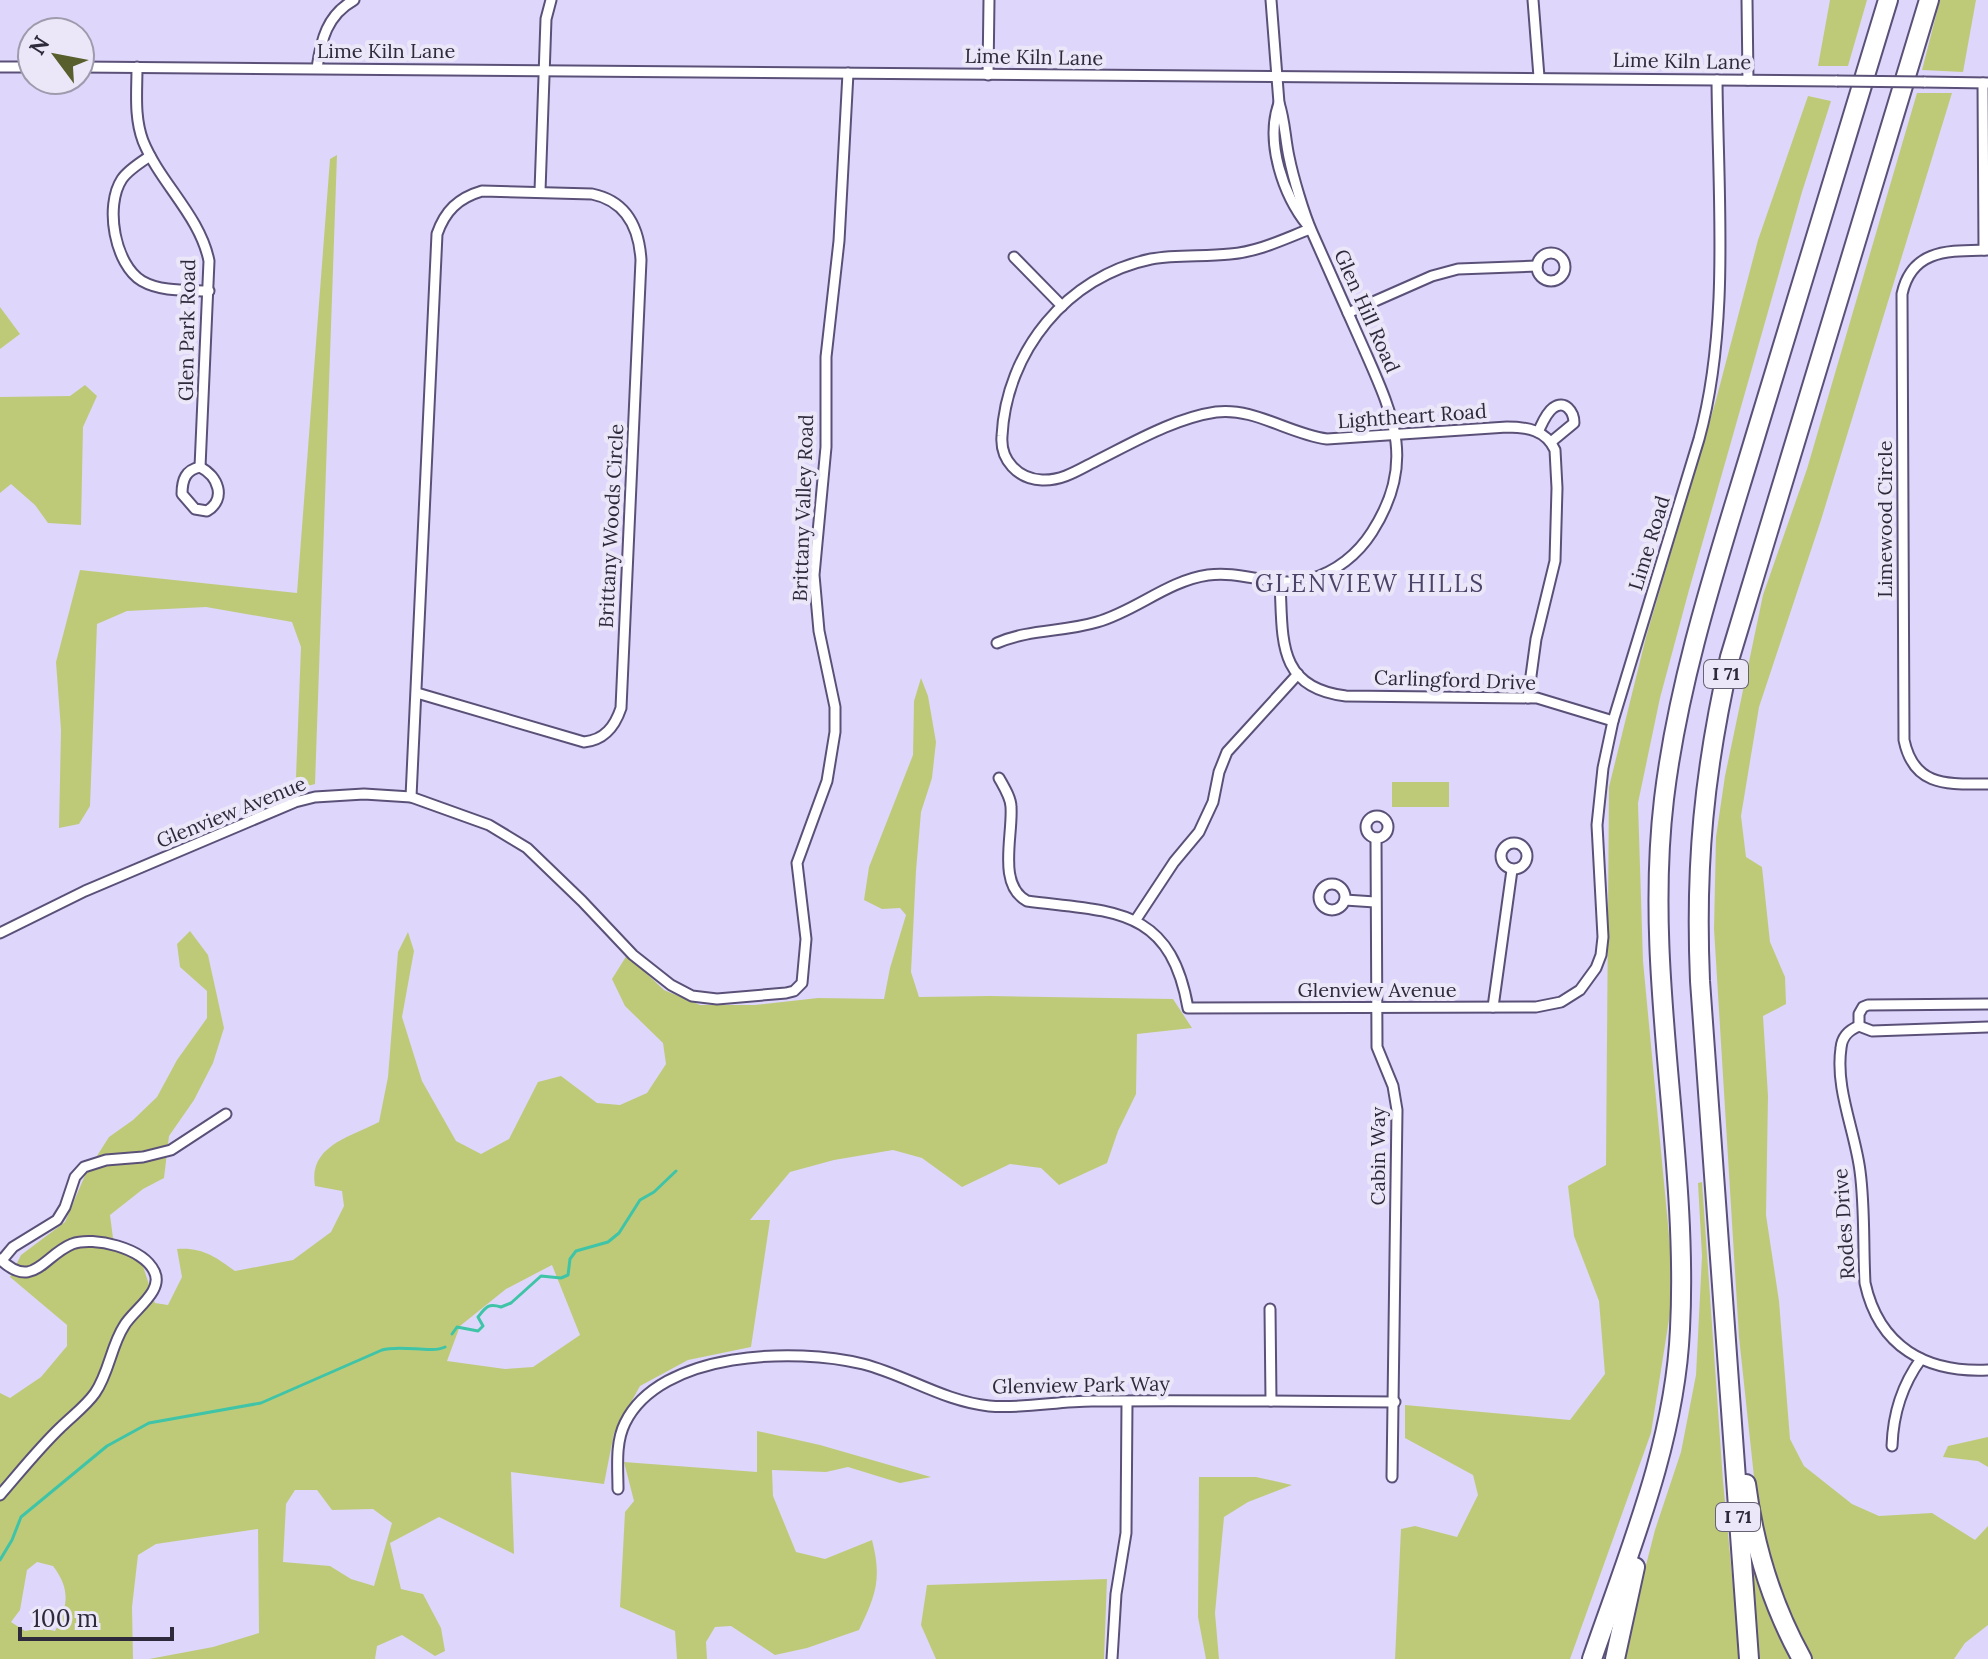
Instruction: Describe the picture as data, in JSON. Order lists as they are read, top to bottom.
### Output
{
  "streets": {
    "highway": ["I 71"],
    "street": [
      "Lime Kiln Lane",
      "Glen Hill Road",
      "Glen Park Road",
      "Lightheart Road",
      "Brittany Valley Road",
      "Limewood Circle",
      "Brittany Woods Circle",
      "Lime Road",
      "Carlingford Drive",
      "Glenview Avenue",
      "Cabin Way",
      "Rodes Drive",
      "Glenview Park Way"
    ]
  },
  "crossings": [
    ["Lime Kiln Lane", "Glen Hill Road"],
    ["Lime Kiln Lane", "Glen Park Road"],
    ["Lime Kiln Lane", "Brittany Valley Road"],
    ["Lime Kiln Lane", "Limewood Circle"],
    ["Lime Kiln Lane", "Lime Road"],
    ["Glen Hill Road", "Lightheart Road"],
    ["Lightheart Road", "Carlingford Drive"],
    ["Brittany Valley Road", "Glenview Avenue"],
    ["Brittany Woods Circle", "Glenview Avenue"],
    ["Lime Road", "Carlingford Drive"],
    ["Lime Road", "Glenview Avenue"],
    ["Glenview Avenue", "Cabin Way"],
    ["Cabin Way", "Glenview Park Way"]
  ],
  "districts": ["GLENVIEW HILLS"],
  "scale_bar": "100 m",
  "north": "top left"
}
